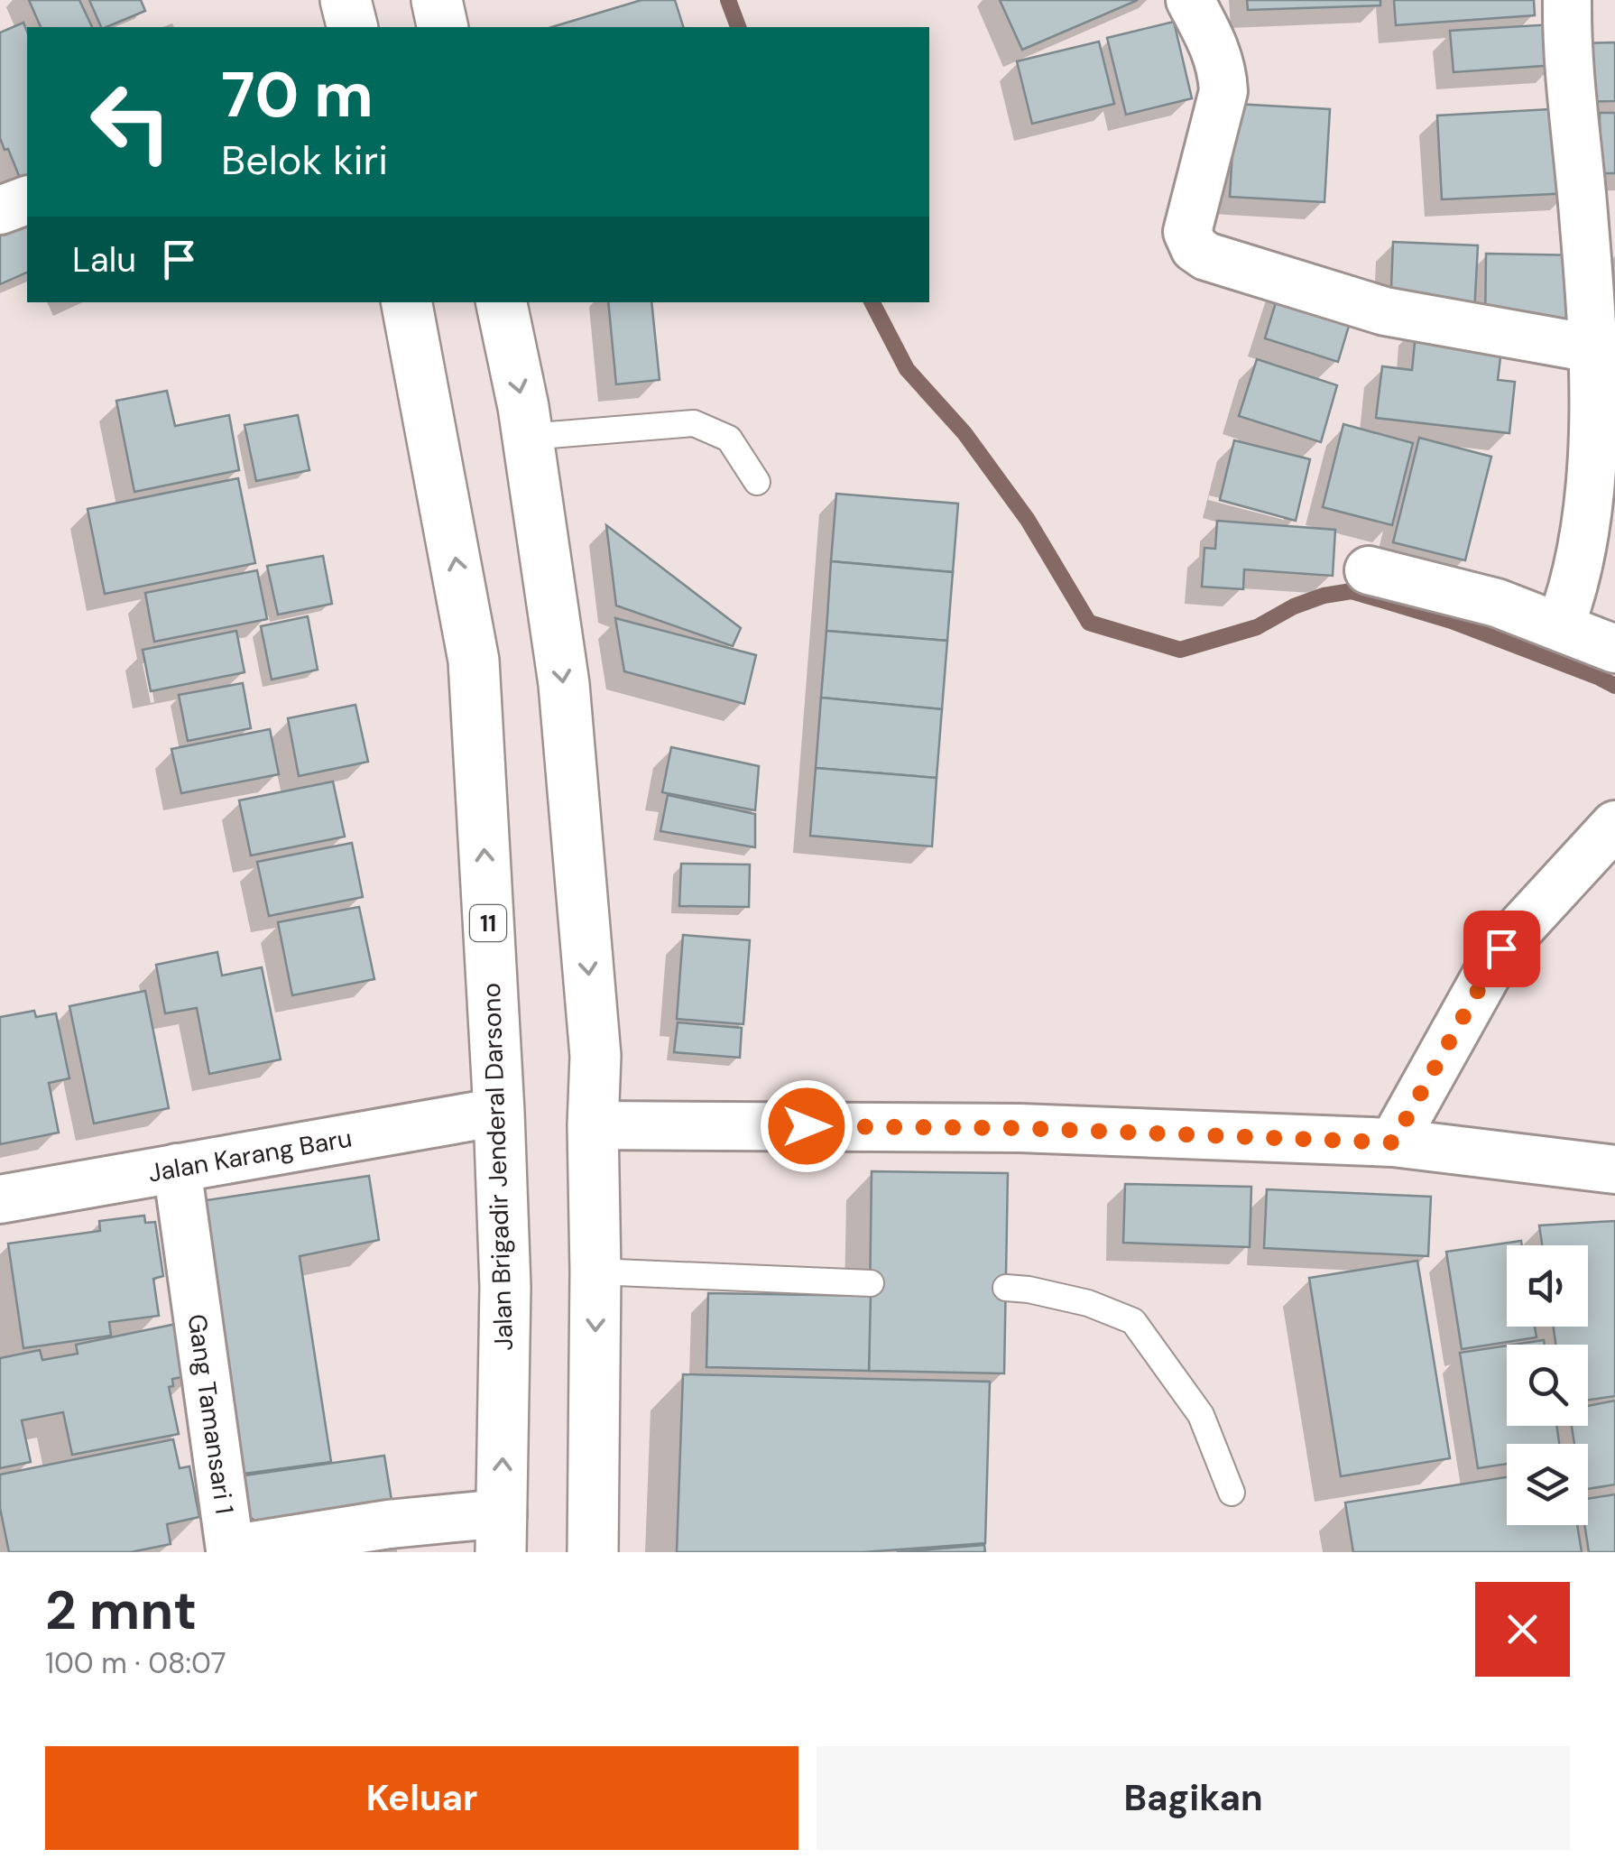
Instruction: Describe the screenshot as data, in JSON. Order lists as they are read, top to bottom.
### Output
{
  "streets": {
    "highway": ["11", "Jalan Brigadir Jenderal Darsono"],
    "street": ["Jalan Karang Baru", "Gang Tamansari 1"]
  },
  "crossings": [
    ["Jalan Karang Baru", "Jalan Brigadir Jenderal Darsono"],
    ["Jalan Karang Baru", "Gang Tamansari 1"],
    ["Jalan Brigadir Jenderal Darsono", "Gang Tamansari 1"]
  ],
  "page": {
    "turn": ["70 m", "Belok kiri"],
    "then": "Lalu",
    "heading": ["2 mnt", "100 m · 08:07"],
    "buttons": ["Keluar", "Bagikan"]
  }
}
